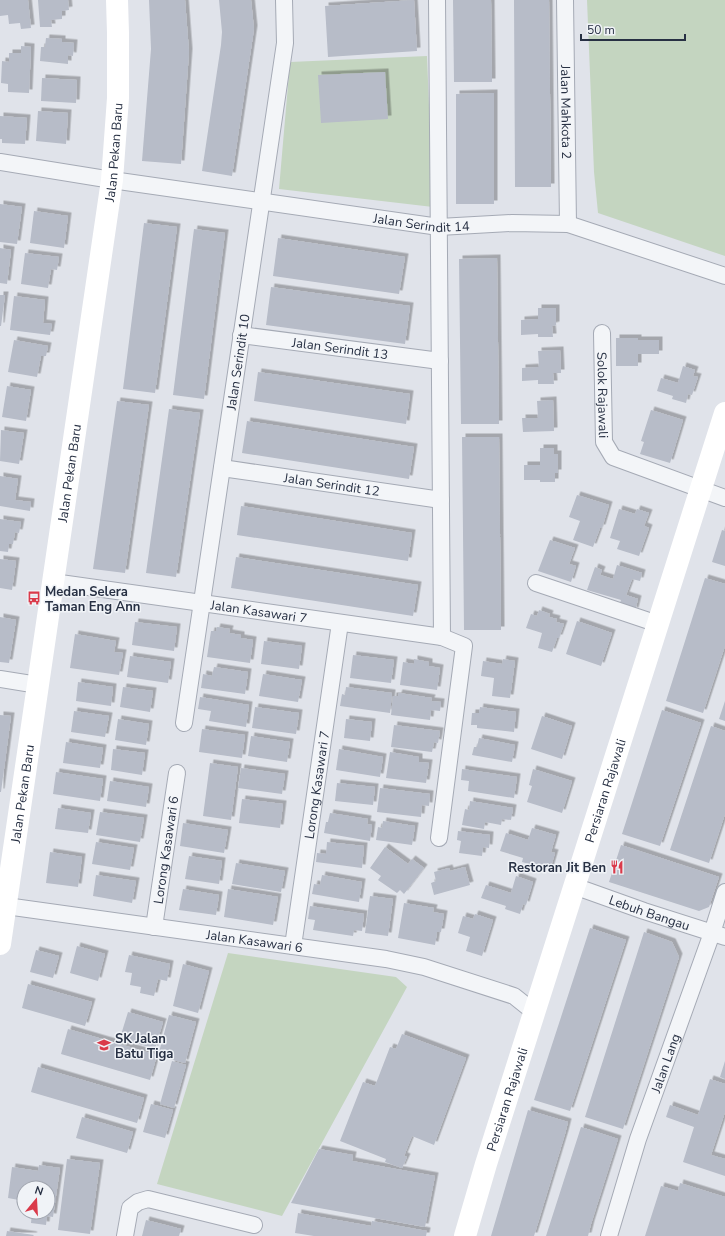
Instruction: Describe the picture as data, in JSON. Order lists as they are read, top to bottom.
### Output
{
  "streets": {
    "street": [
      "Jalan Mahkota 2",
      "Jalan Pekan Baru",
      "Jalan Serindit 14",
      "Jalan Serindit 13",
      "Jalan Serindit 10",
      "Solok Rajawali",
      "Jalan Serindit 12",
      "Jalan Kasawari 7",
      "Lorong Kasawari 7",
      "Persiaran Rajawali",
      "Lorong Kasawari 6",
      "Lebuh Bangau",
      "Jalan Kasawari 6",
      "Jalan Lang"
    ]
  },
  "crossings": [
    ["Jalan Mahkota 2", "Jalan Serindit 14"],
    ["Jalan Pekan Baru", "Jalan Serindit 14"],
    ["Jalan Pekan Baru", "Jalan Kasawari 7"],
    ["Jalan Pekan Baru", "Jalan Kasawari 6"],
    ["Jalan Serindit 14", "Jalan Serindit 10"],
    ["Jalan Serindit 13", "Jalan Serindit 10"],
    ["Jalan Serindit 10", "Jalan Serindit 12"],
    ["Jalan Serindit 10", "Jalan Kasawari 7"],
    ["Solok Rajawali", "Persiaran Rajawali"],
    ["Jalan Kasawari 7", "Lorong Kasawari 7"],
    ["Lorong Kasawari 7", "Jalan Kasawari 6"],
    ["Persiaran Rajawali", "Lebuh Bangau"],
    ["Lorong Kasawari 6", "Jalan Kasawari 6"],
    ["Lebuh Bangau", "Jalan Lang"]
  ],
  "places": {
    "bus stop": ["Medan Selera Taman Eng Ann"],
    "restaurant": ["Restoran Jit Ben"],
    "school or university": ["SK Jalan Batu Tiga"]
  },
  "scale_bar": "50 m",
  "north": "top"
}
